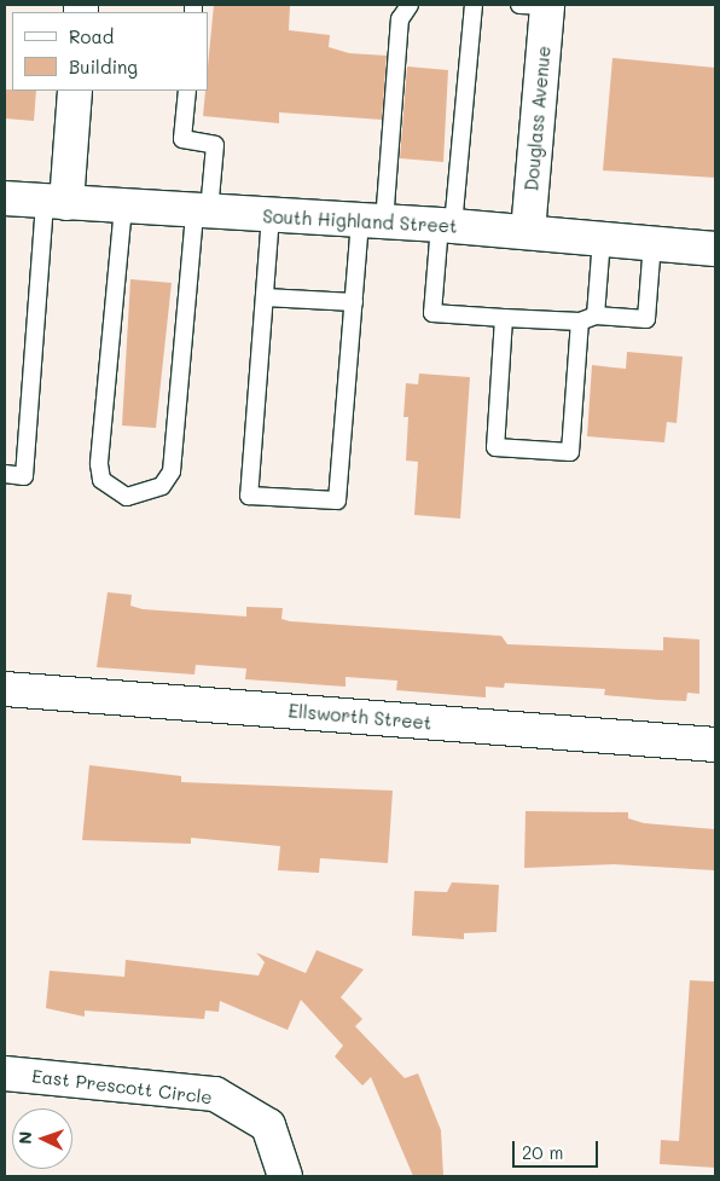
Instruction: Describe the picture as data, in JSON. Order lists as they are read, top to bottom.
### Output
{
  "streets": {
    "street": [
      "Douglass Avenue",
      "South Highland Street",
      "Ellsworth Street",
      "East Prescott Circle"
    ]
  },
  "crossings": [
    ["Douglass Avenue", "South Highland Street"]
  ],
  "legend": ["Road", "Building"],
  "scale_bar": "20 m",
  "north": "left"
}
